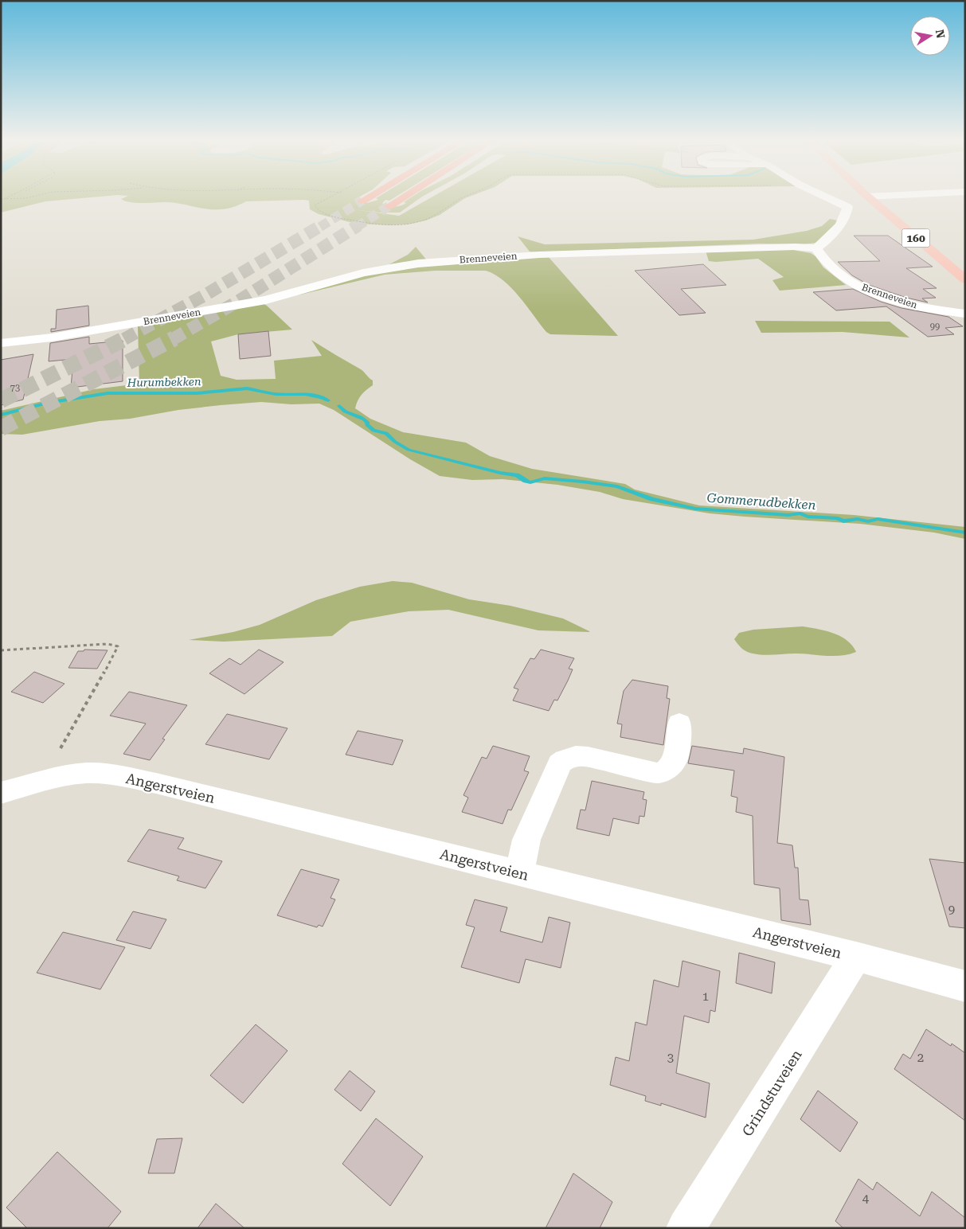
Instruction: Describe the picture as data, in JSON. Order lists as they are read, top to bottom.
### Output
{
  "streets": {
    "main road": ["160"],
    "street": ["Brenneveien", "Angerstveien", "Grindstuveien"]
  },
  "crossings": [
    ["Angerstveien", "Grindstuveien"]
  ],
  "water": ["Hurumbekken", "Gommerudbekken"],
  "house_numbers": [
    "99",
    "73",
    "9",
    "1",
    "3",
    "2",
    "4"
  ],
  "north": "right"
}
